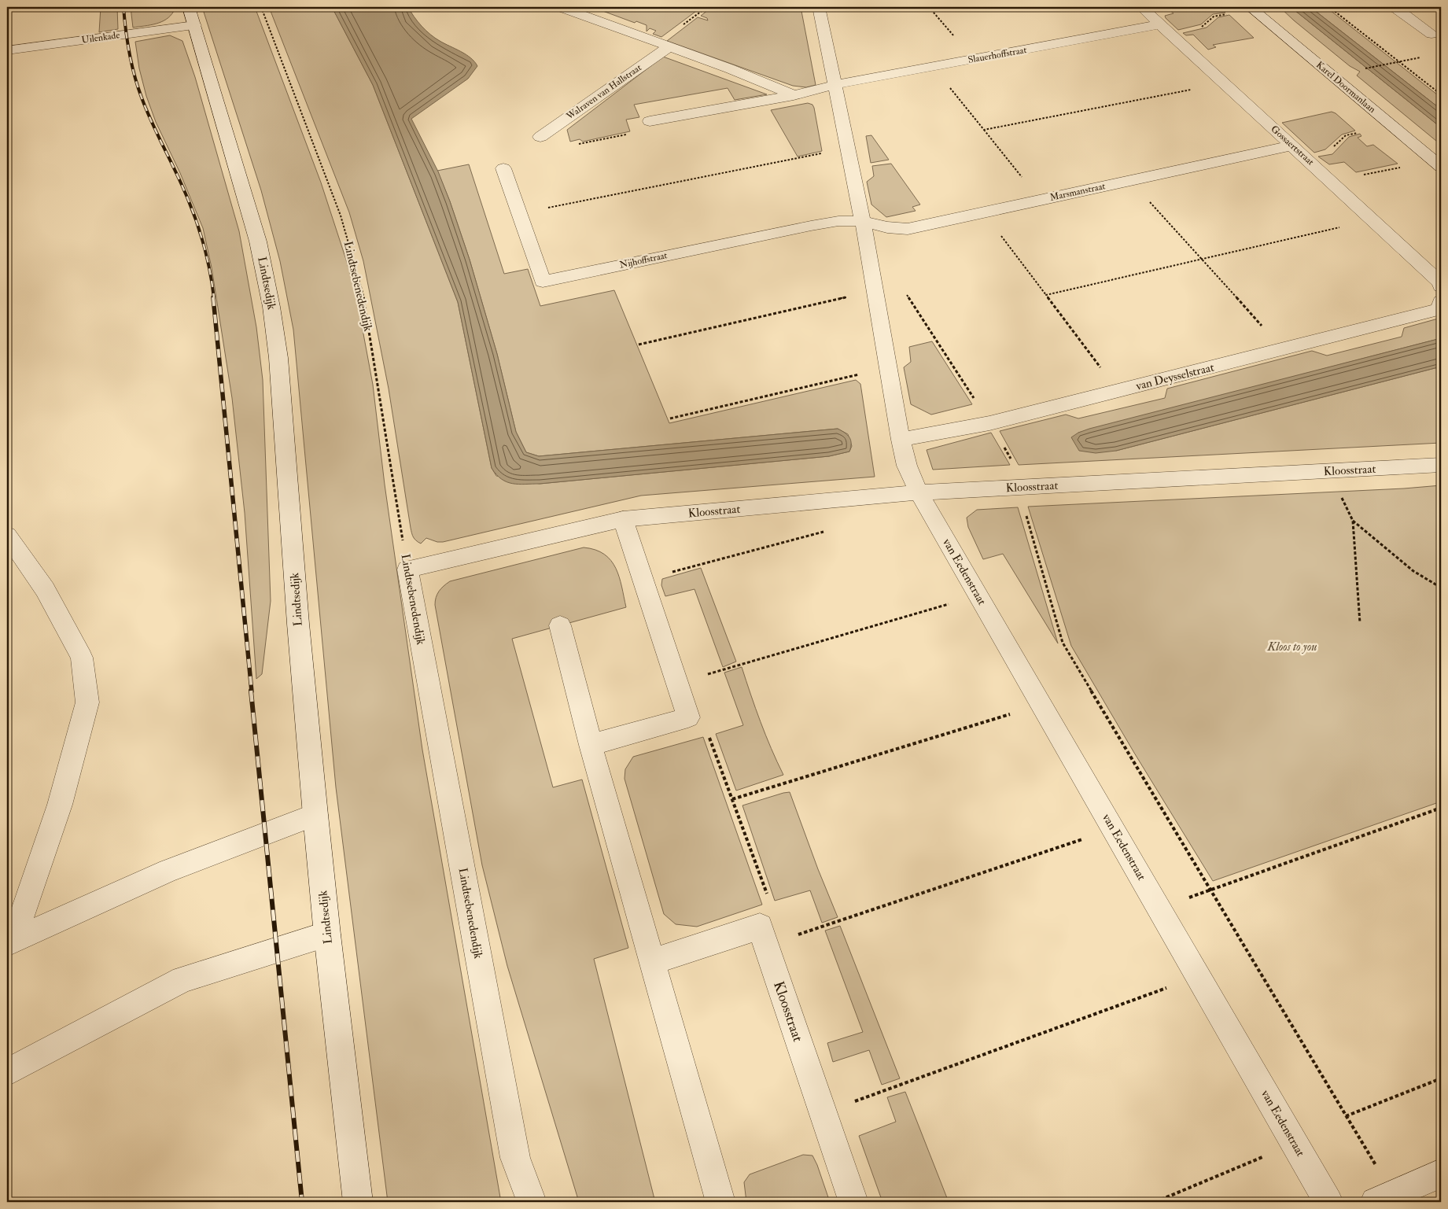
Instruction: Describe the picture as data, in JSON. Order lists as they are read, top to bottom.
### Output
{
  "streets": {
    "street": [
      "Uilenkade",
      "Slauerhoffstraat",
      "Karel Doormanlaan",
      "Walraven van Hallstraat",
      "Gossaertstraat",
      "Marsmanstraat",
      "Nijhoffstraat",
      "Lindtsedijk",
      "Lindtsebenedendijk",
      "van Deysselstraat",
      "Kloosstraat",
      "van Eedenstraat"
    ]
  },
  "crossings": [
    ["Uilenkade", "Lindtsedijk"],
    ["Slauerhoffstraat", "Gossaertstraat"],
    ["Gossaertstraat", "Marsmanstraat"],
    ["Marsmanstraat", "Nijhoffstraat"],
    ["Lindtsebenedendijk", "Kloosstraat"],
    ["Kloosstraat", "van Eedenstraat"]
  ],
  "parks": ["Kloos to you"]
}
